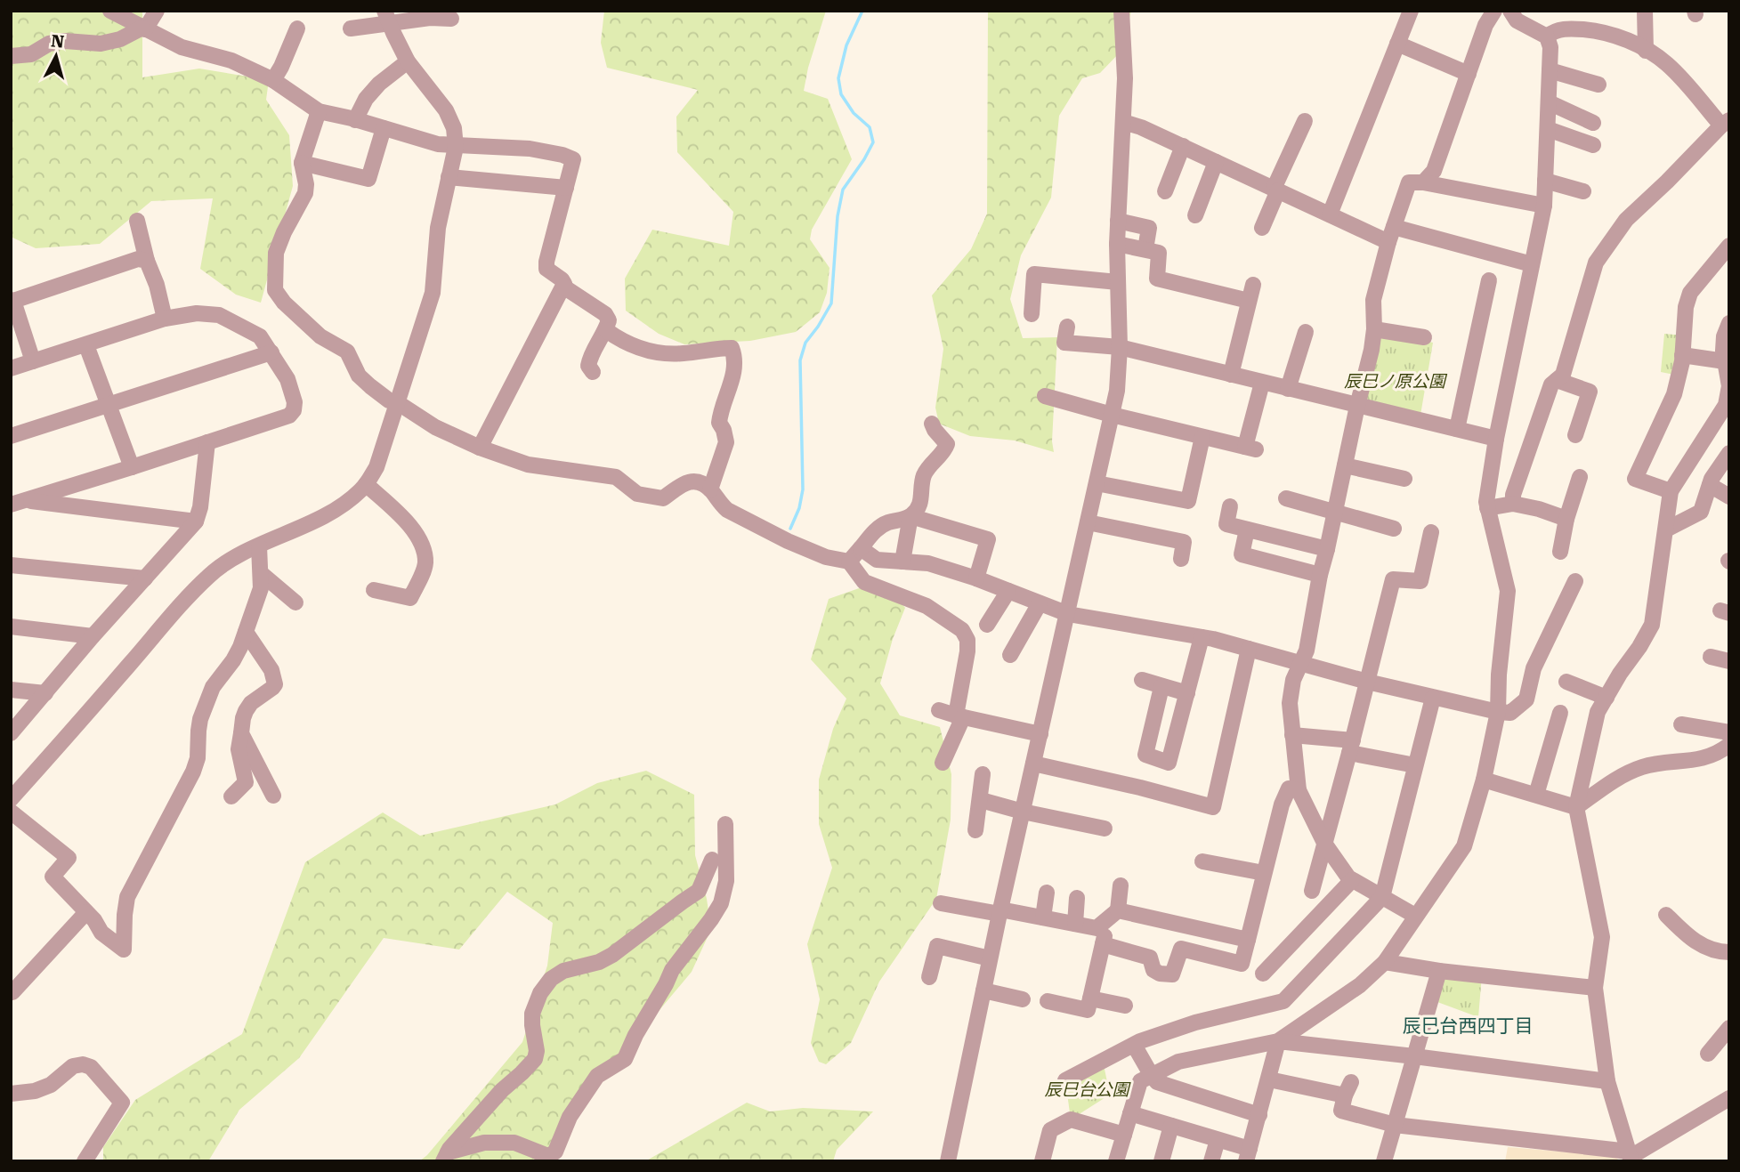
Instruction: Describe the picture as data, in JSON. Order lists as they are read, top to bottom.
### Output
{
  "districts": ["辰巳台西四丁目"],
  "parks": ["辰巳ノ原公園", "辰巳台公園"],
  "north": "top"
}
